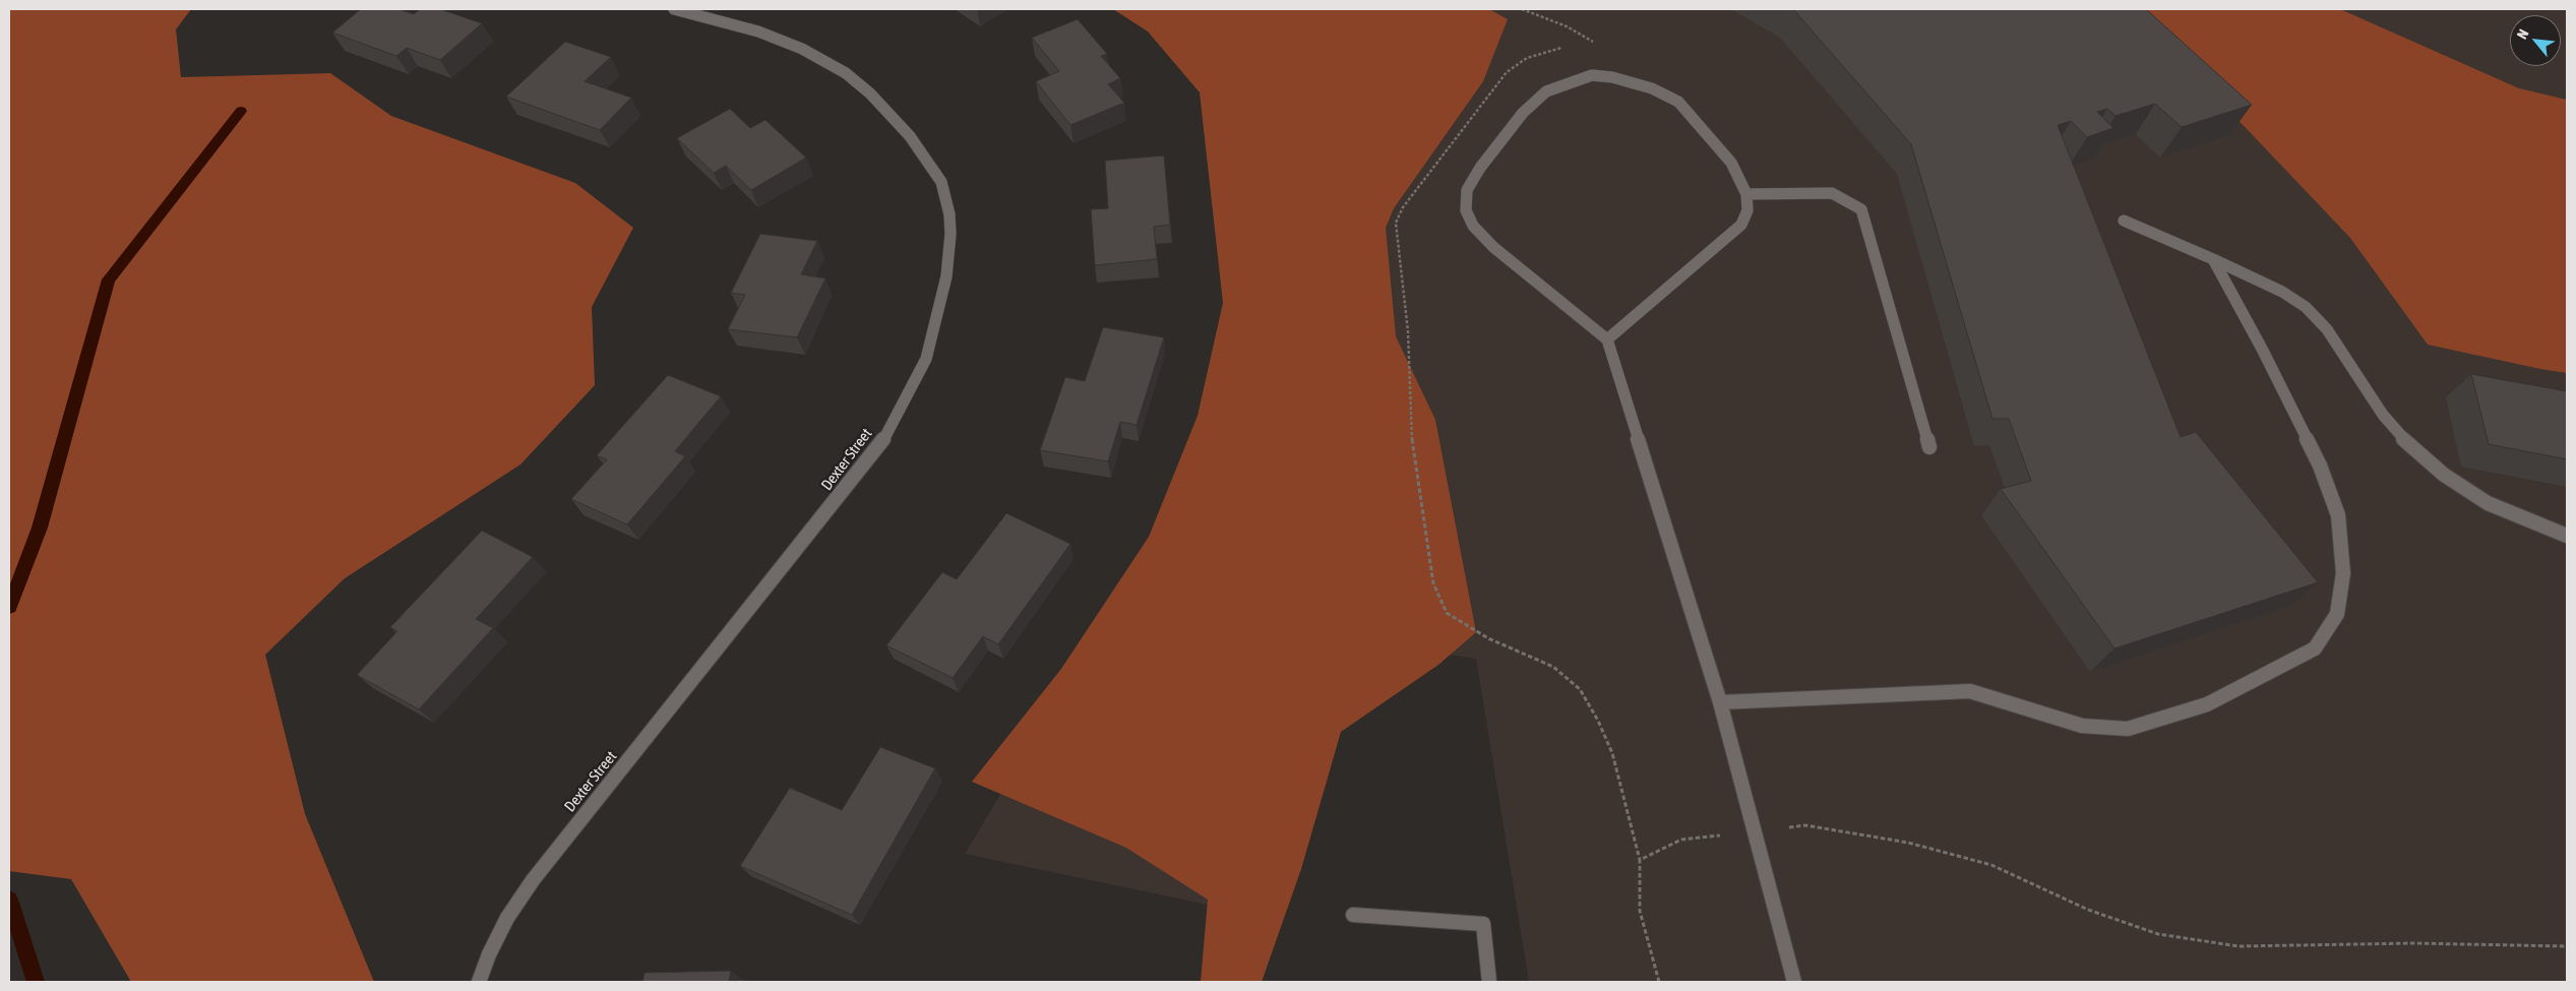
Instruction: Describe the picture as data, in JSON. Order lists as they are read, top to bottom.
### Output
{
  "streets": {
    "street": ["Dexter Street"]
  },
  "north": "top left"
}
